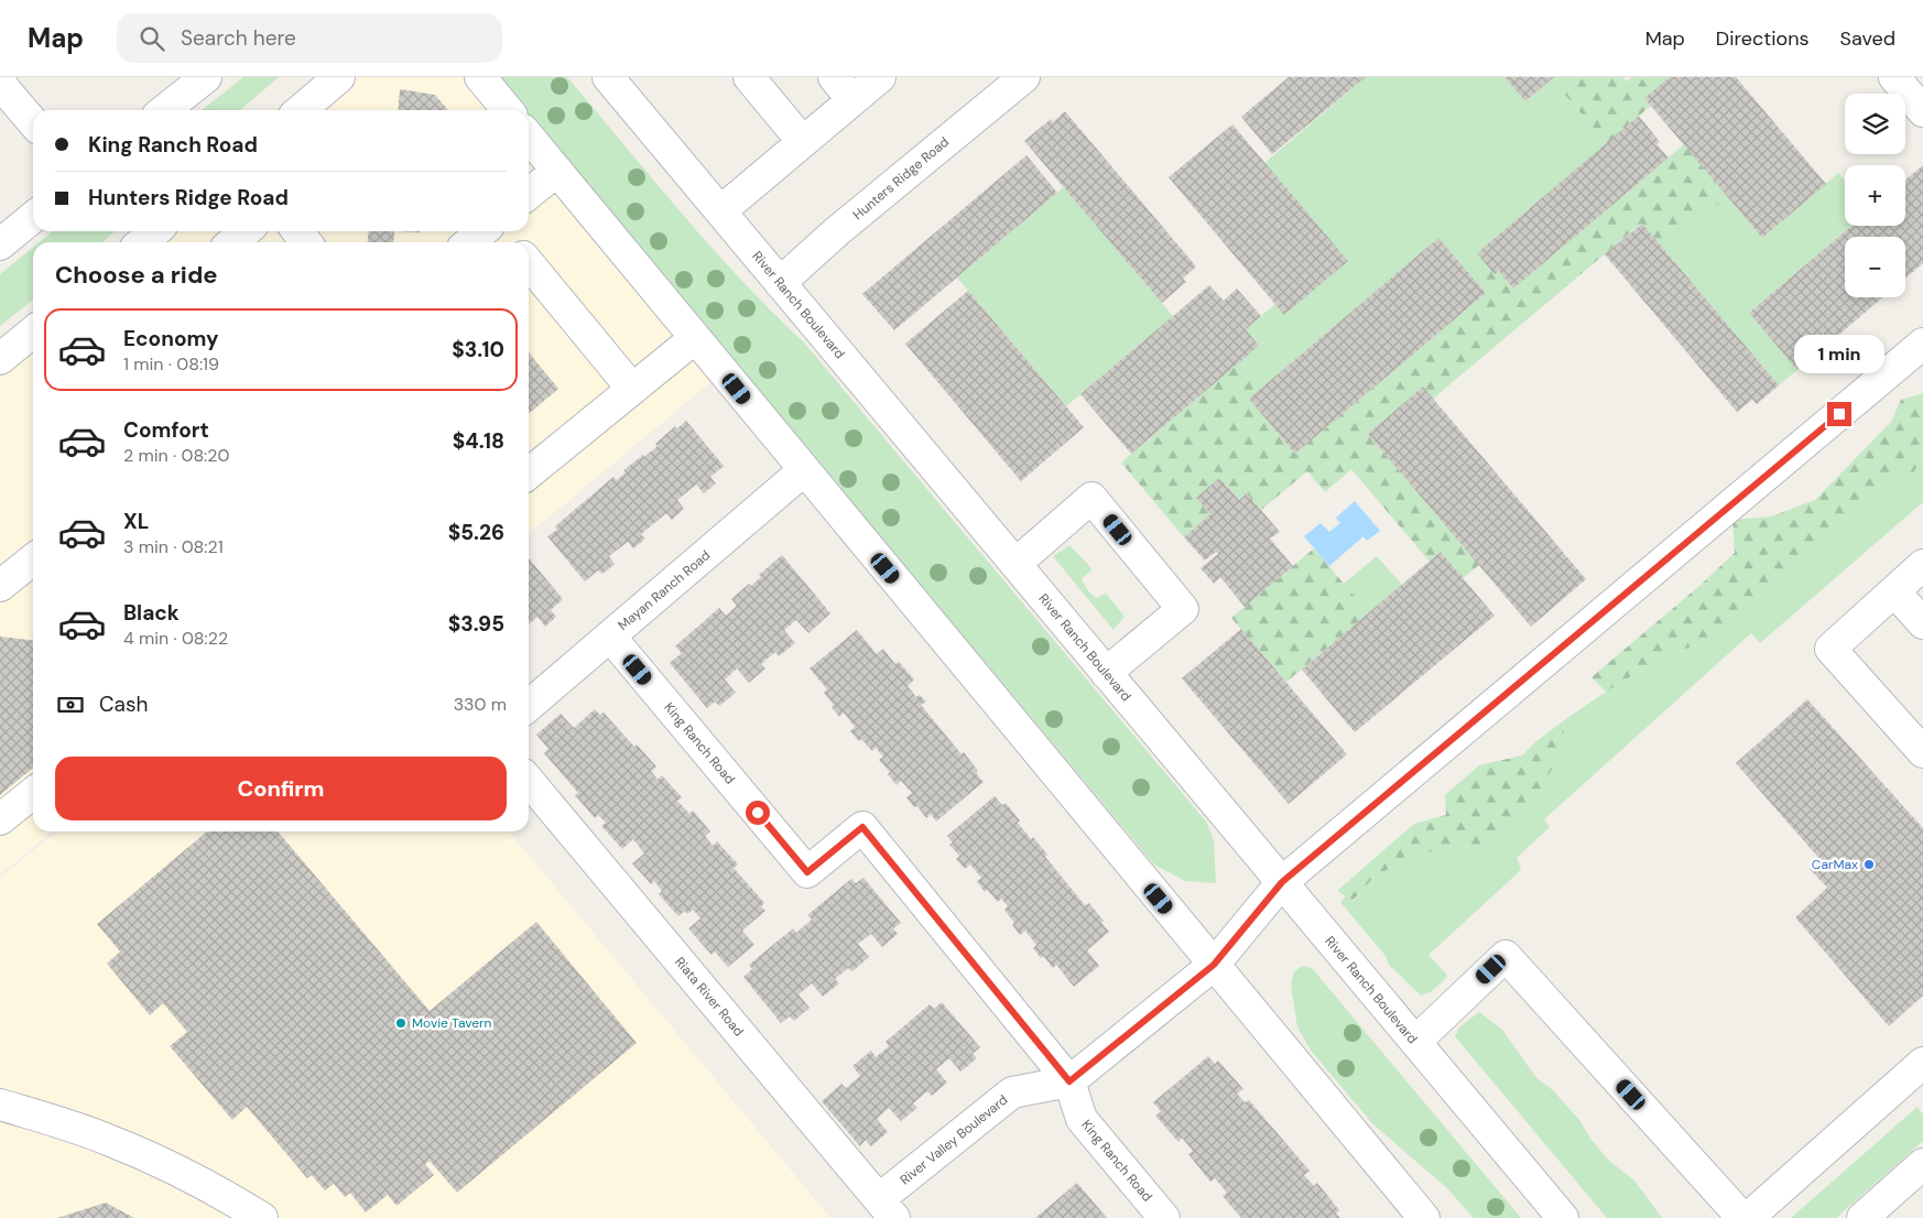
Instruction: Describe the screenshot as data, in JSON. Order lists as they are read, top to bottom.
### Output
{
  "streets": {
    "street": [
      "Hunters Ridge Road",
      "River Ranch Boulevard",
      "Mayan Ranch Road",
      "King Ranch Road",
      "Riata River Road",
      "River Valley Boulevard"
    ]
  },
  "crossings": [
    ["Hunters Ridge Road", "River Ranch Boulevard"],
    ["River Ranch Boulevard", "River Valley Boulevard"],
    ["Mayan Ranch Road", "King Ranch Road"],
    ["King Ranch Road", "River Valley Boulevard"],
    ["Riata River Road", "River Valley Boulevard"]
  ],
  "places": ["CarMax", "Movie Tavern"],
  "page": {
    "header": "Map",
    "search": "Search here",
    "nav": ["Map", "Directions", "Saved"],
    "map_buttons": ["+", "−"],
    "banner": ["King Ranch Road", "Hunters Ridge Road"],
    "heading": "Choose a ride",
    "list": [
      {
        "name": "Economy",
        "note": "1 min · 08:19",
        "value": "$3.10"
      },
      {
        "name": "Comfort",
        "note": "2 min · 08:20",
        "value": "$4.18"
      },
      {
        "name": "XL",
        "note": "3 min · 08:21",
        "value": "$5.26"
      },
      {
        "name": "Black",
        "note": "4 min · 08:22",
        "value": "$3.95"
      }
    ],
    "bubble": "1 min",
    "pay": ["Cash", "330 m"],
    "buttons": "Confirm"
  }
}
